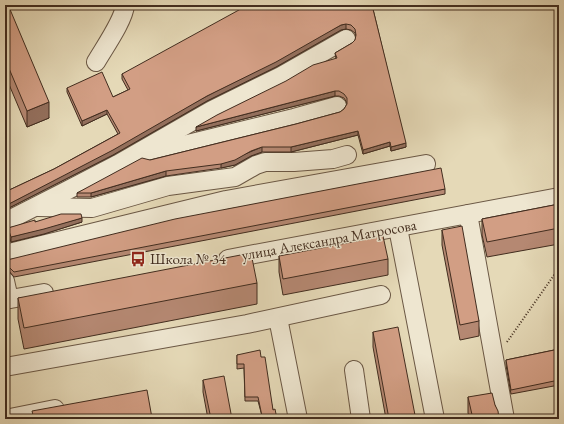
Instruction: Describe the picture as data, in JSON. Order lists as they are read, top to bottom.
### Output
{
  "streets": {
    "street": ["улица Александра Матросова"]
  },
  "places": {
    "bus stop": ["Школа № 34"]
  }
}
